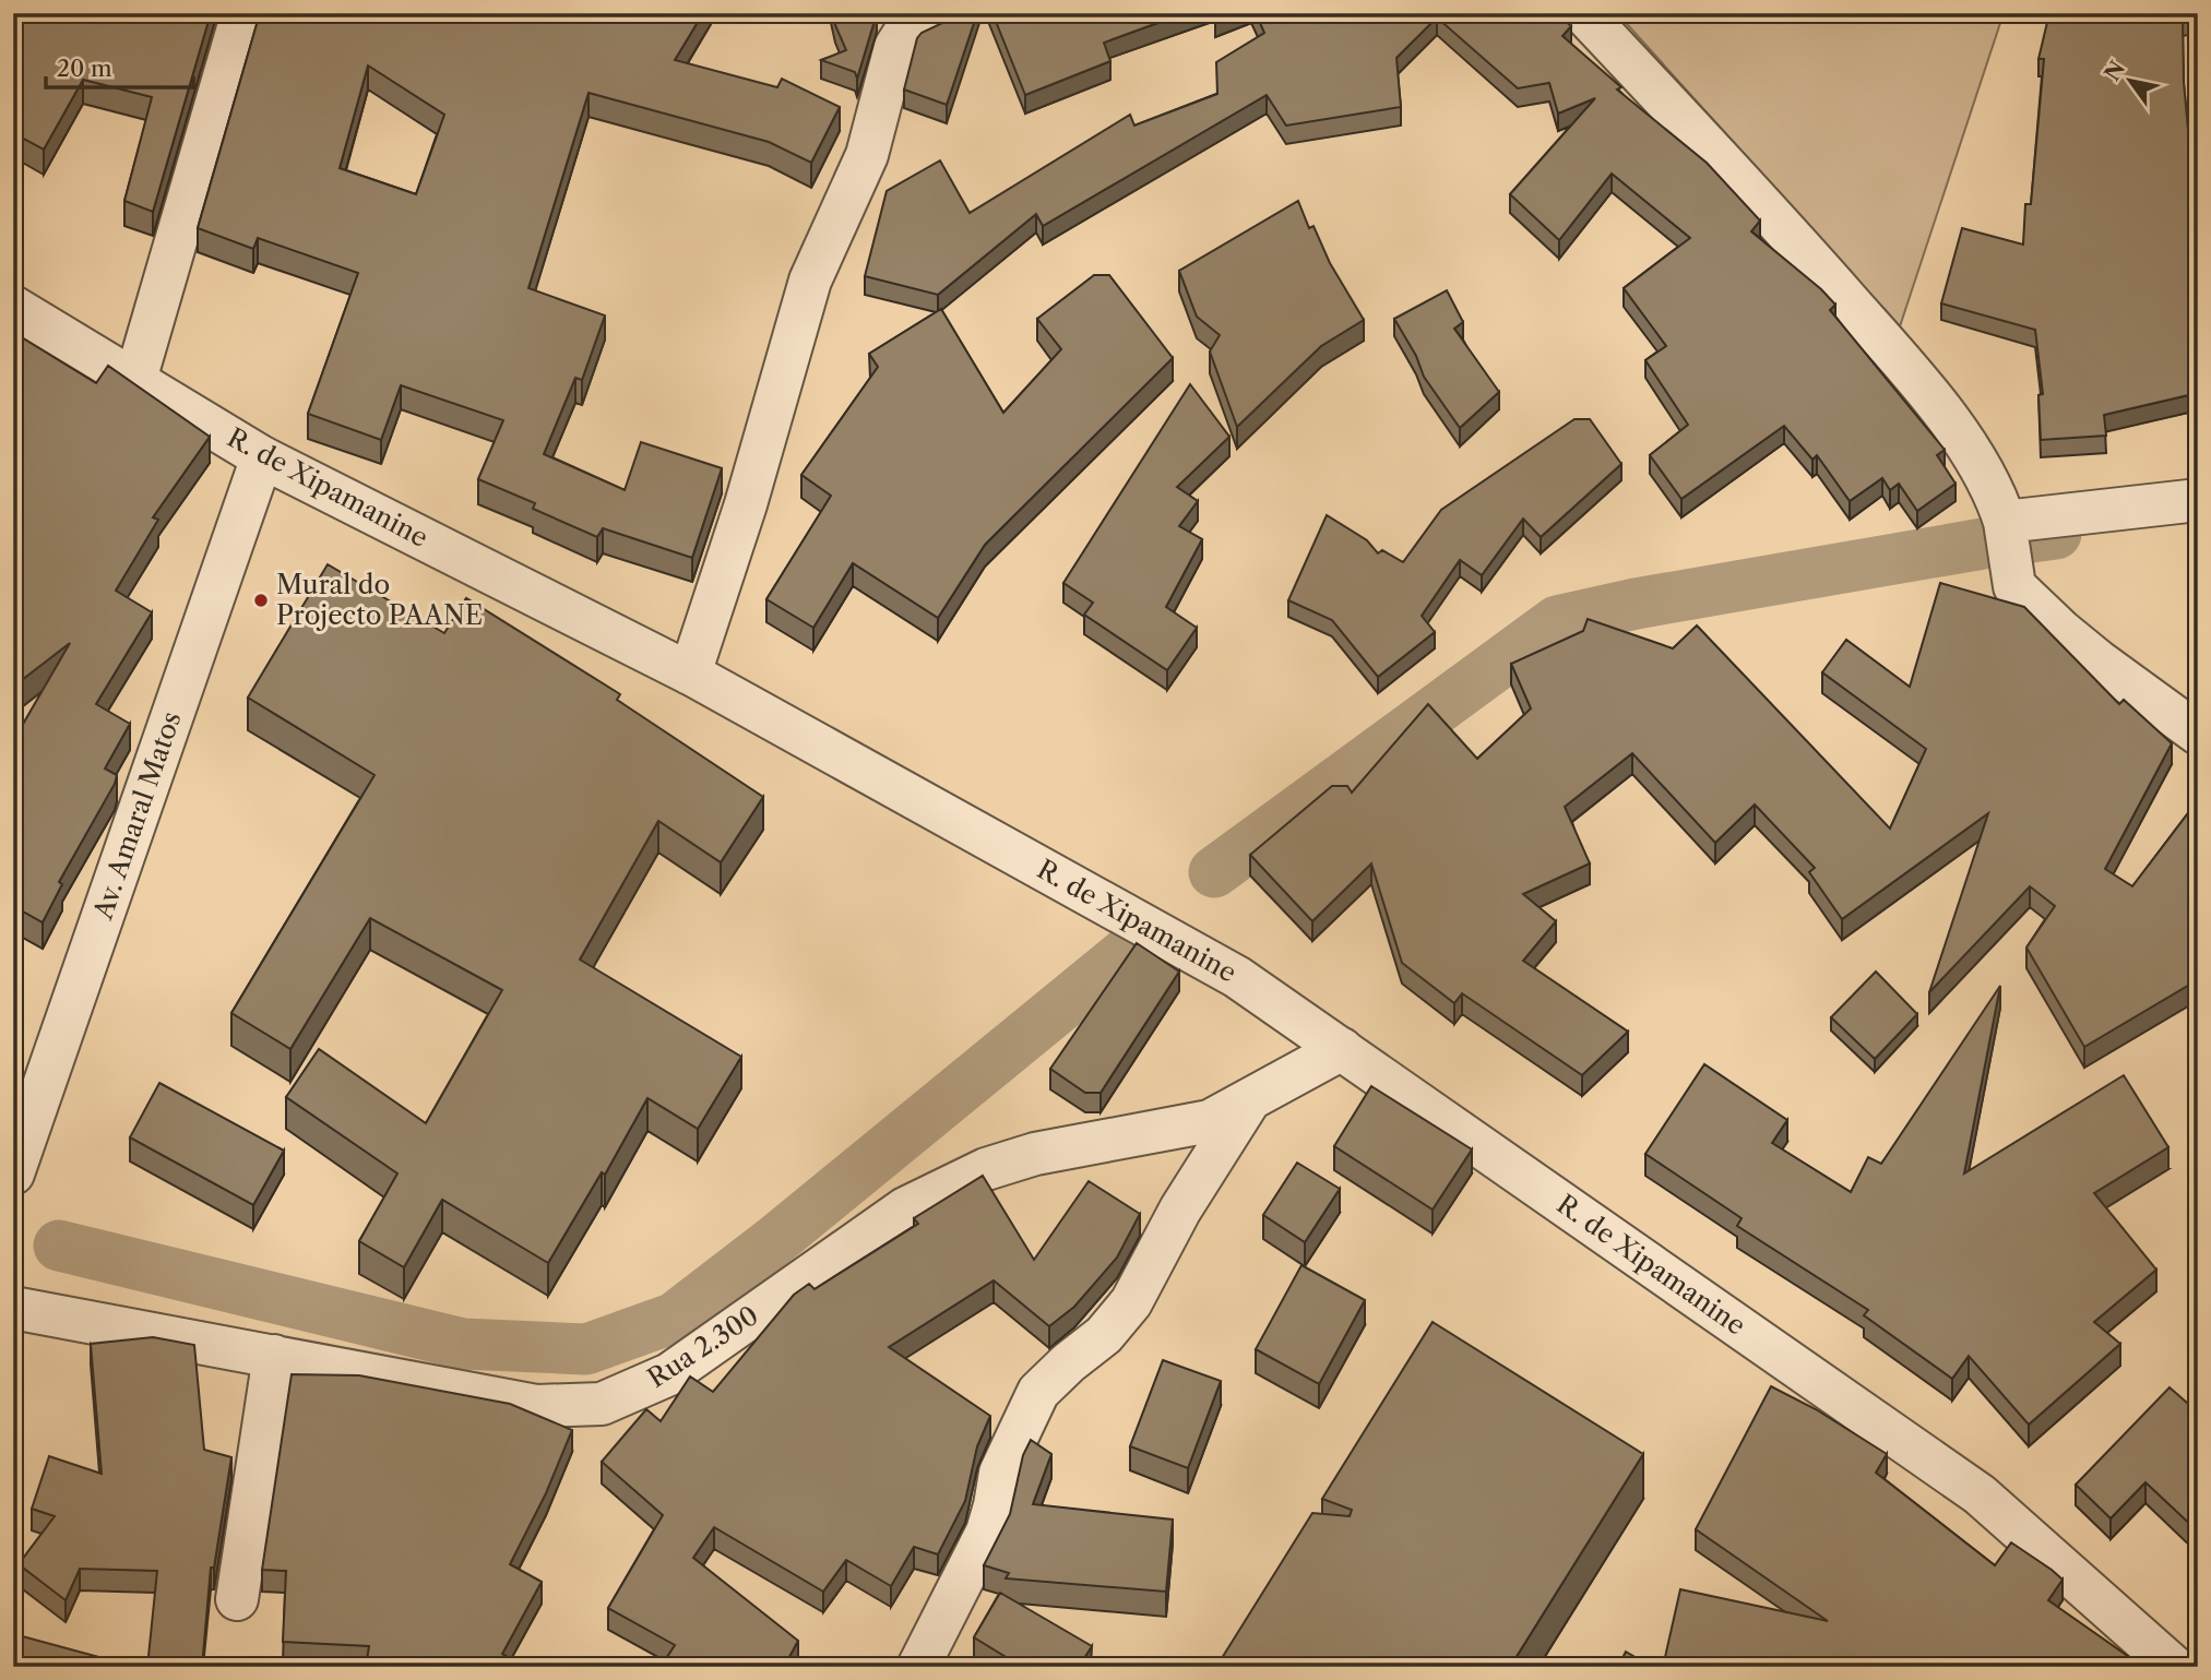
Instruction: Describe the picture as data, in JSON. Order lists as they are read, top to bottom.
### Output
{
  "streets": {
    "street": ["R. de Xipamanine", "Av. Amaral Matos", "Rua 2.300"]
  },
  "crossings": [
    ["R. de Xipamanine", "Av. Amaral Matos"],
    ["R. de Xipamanine", "Rua 2.300"]
  ],
  "places": ["Mural do Projecto PAANE"],
  "scale_bar": "20 m",
  "north": "top left"
}
